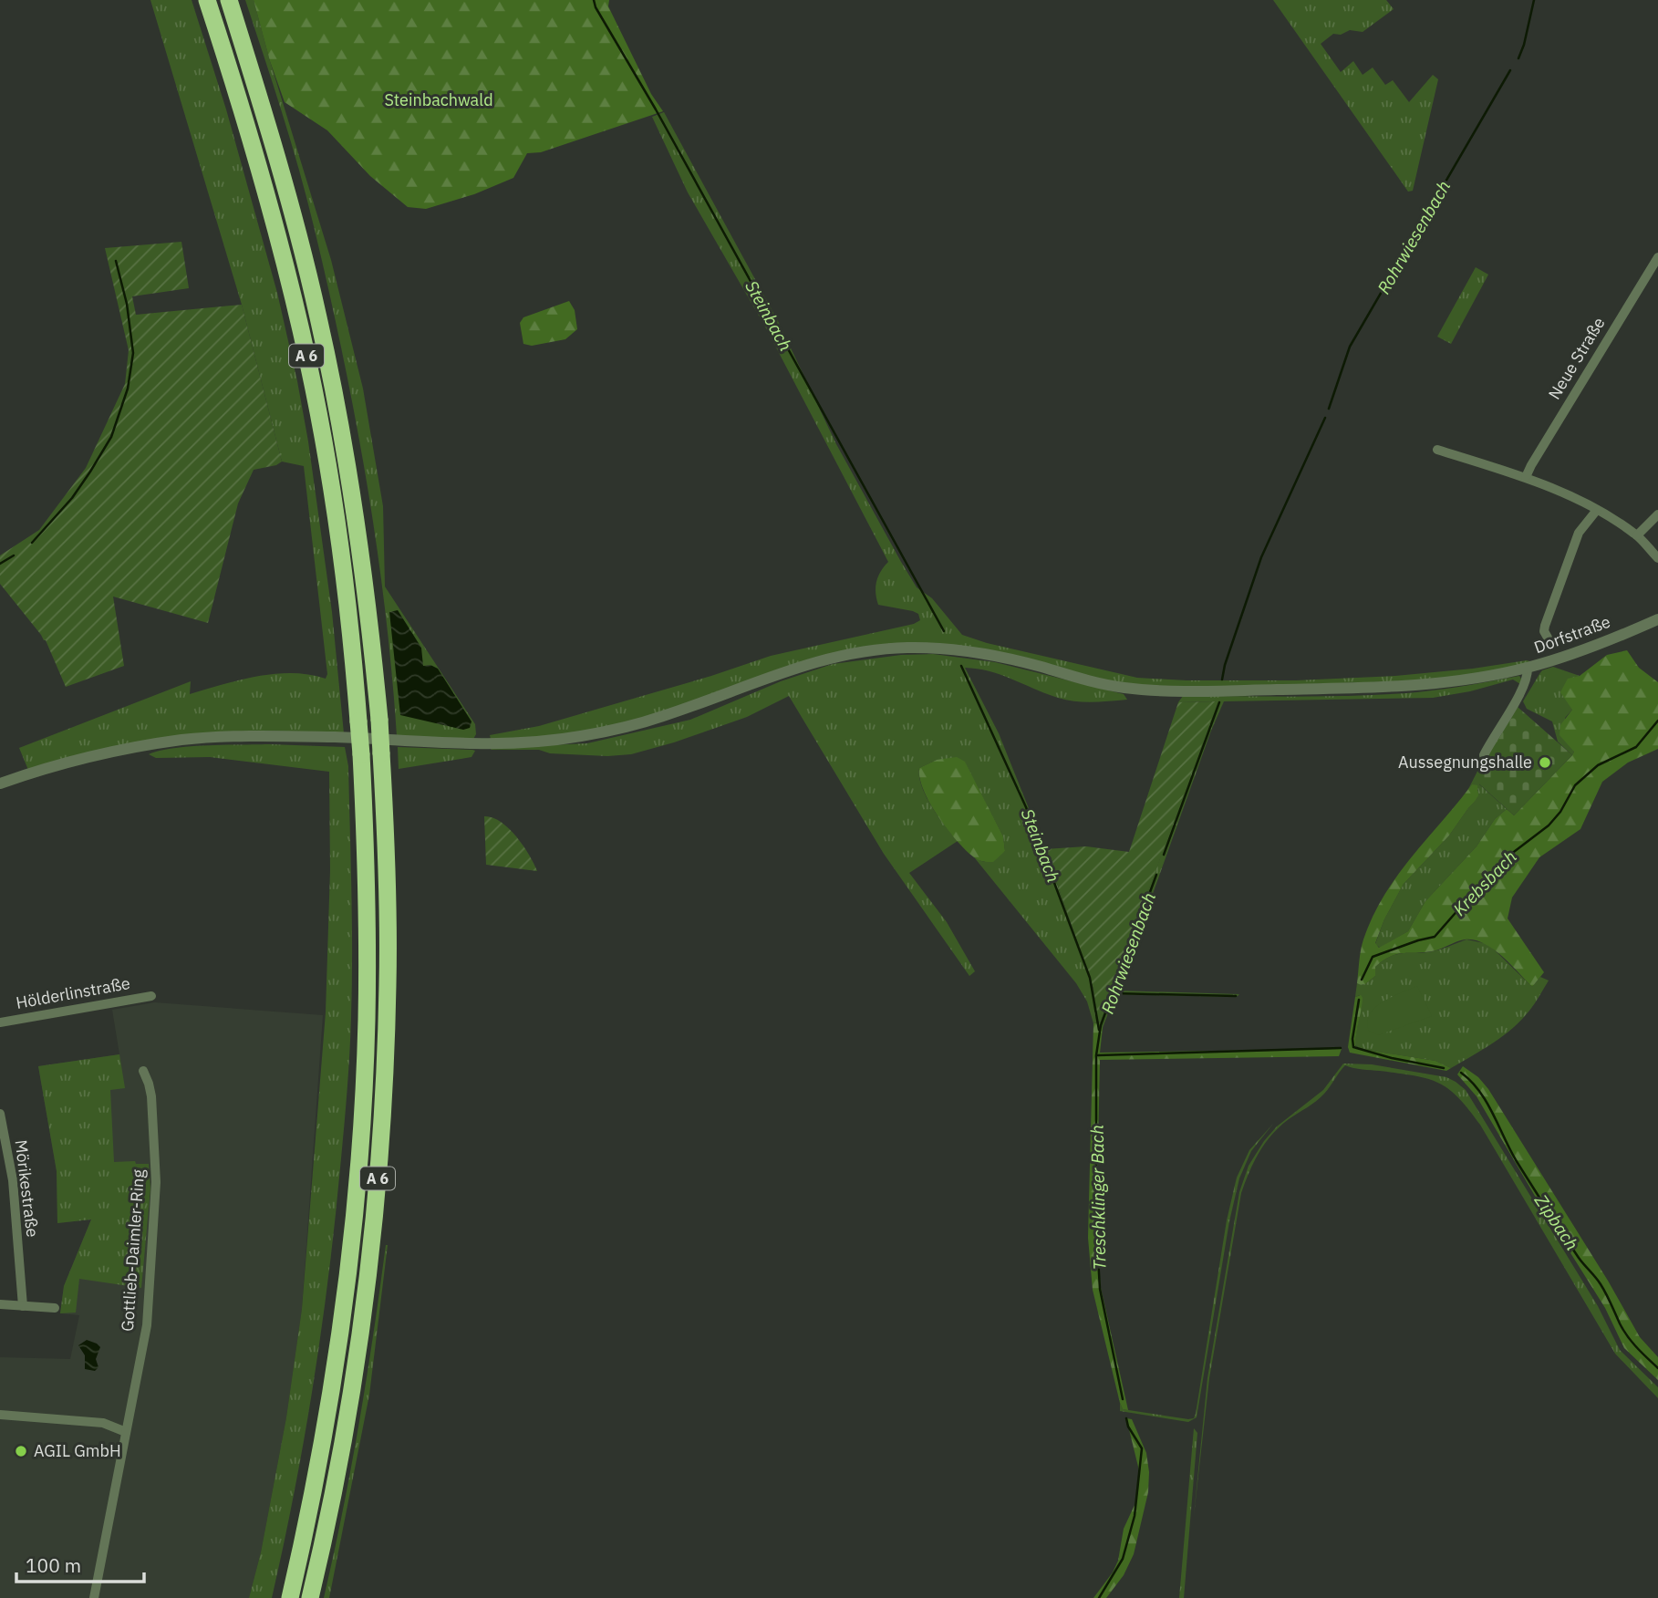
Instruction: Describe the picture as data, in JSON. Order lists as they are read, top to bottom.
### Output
{
  "streets": {
    "highway": ["A 6"],
    "street": [
      "Neue Straße",
      "Dorfstraße",
      "Hölderlinstraße",
      "Mörikestraße",
      "Gottlieb-Daimler-Ring"
    ]
  },
  "water": [
    "Rohrwiesenbach",
    "Steinbach",
    "Krebsbach",
    "Treschklinger Bach",
    "Zipbach"
  ],
  "parks": ["Steinbachwald"],
  "places": ["Aussegnungshalle", "AGIL GmbH"],
  "scale_bar": "100 m"
}
